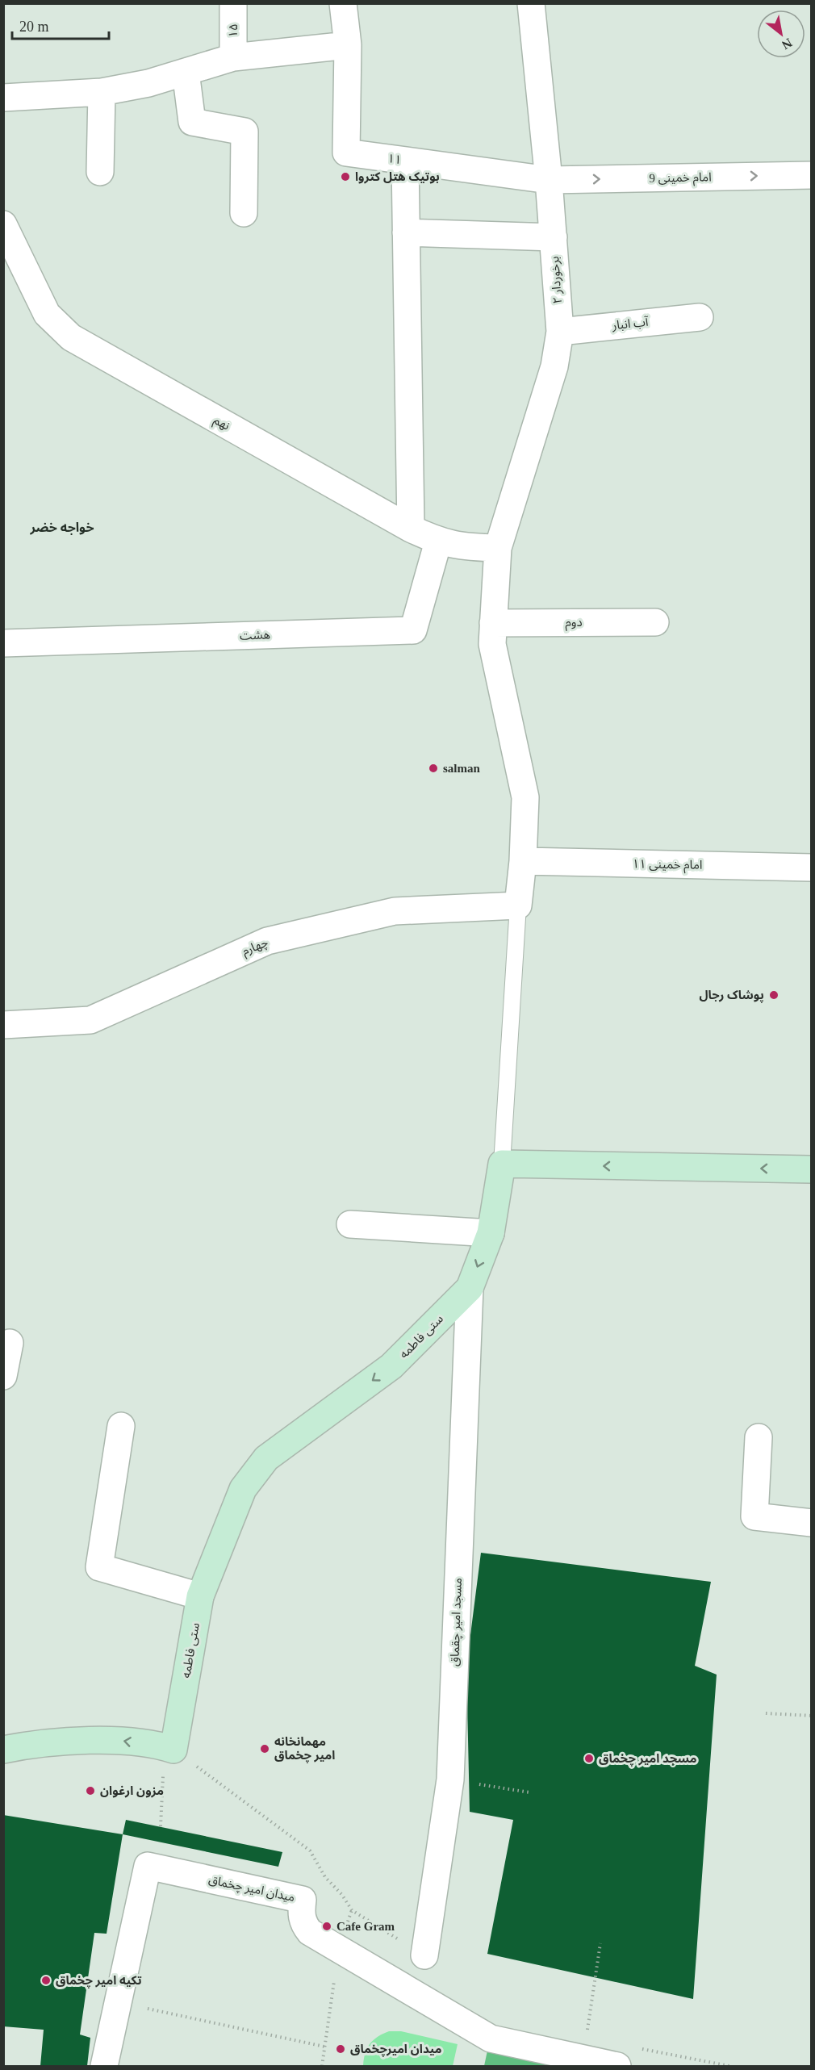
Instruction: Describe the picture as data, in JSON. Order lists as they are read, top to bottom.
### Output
{
  "streets": {
    "street": [
      "۱۵",
      "۱۱",
      "امام خمینی 9",
      "برخوردار ۲",
      "آب انبار",
      "نهم",
      "دوم",
      "هشت",
      "امام خمینی ۱۱",
      "چهارم",
      "ستی فاطمه",
      "مسجد امیر چقماق",
      "میدان امیر چخماق"
    ]
  },
  "crossings": [
    ["۱۱", "امام خمینی 9"],
    ["۱۱", "برخوردار ۲"],
    ["امام خمینی 9", "برخوردار ۲"],
    ["برخوردار ۲", "آب انبار"],
    ["برخوردار ۲", "نهم"],
    ["برخوردار ۲", "دوم"],
    ["برخوردار ۲", "امام خمینی ۱۱"],
    ["برخوردار ۲", "چهارم"],
    ["نهم", "هشت"],
    ["ستی فاطمه", "مسجد امیر چقماق"]
  ],
  "one_way": ["امام خمینی 9", "ستی فاطمه"],
  "districts": ["خواجه خضر"],
  "places": [
    "بوتیک هتل کتروا",
    "salman",
    "پوشاک رجال",
    "مهمانخانه امیر چخماق",
    "مسجد امیر چخماق",
    "مزون ارغوان",
    "Cafe Gram",
    "تکیه امیر چخماق",
    "میدان امیرچخماق"
  ],
  "scale_bar": "20 m",
  "north": "bottom right"
}
